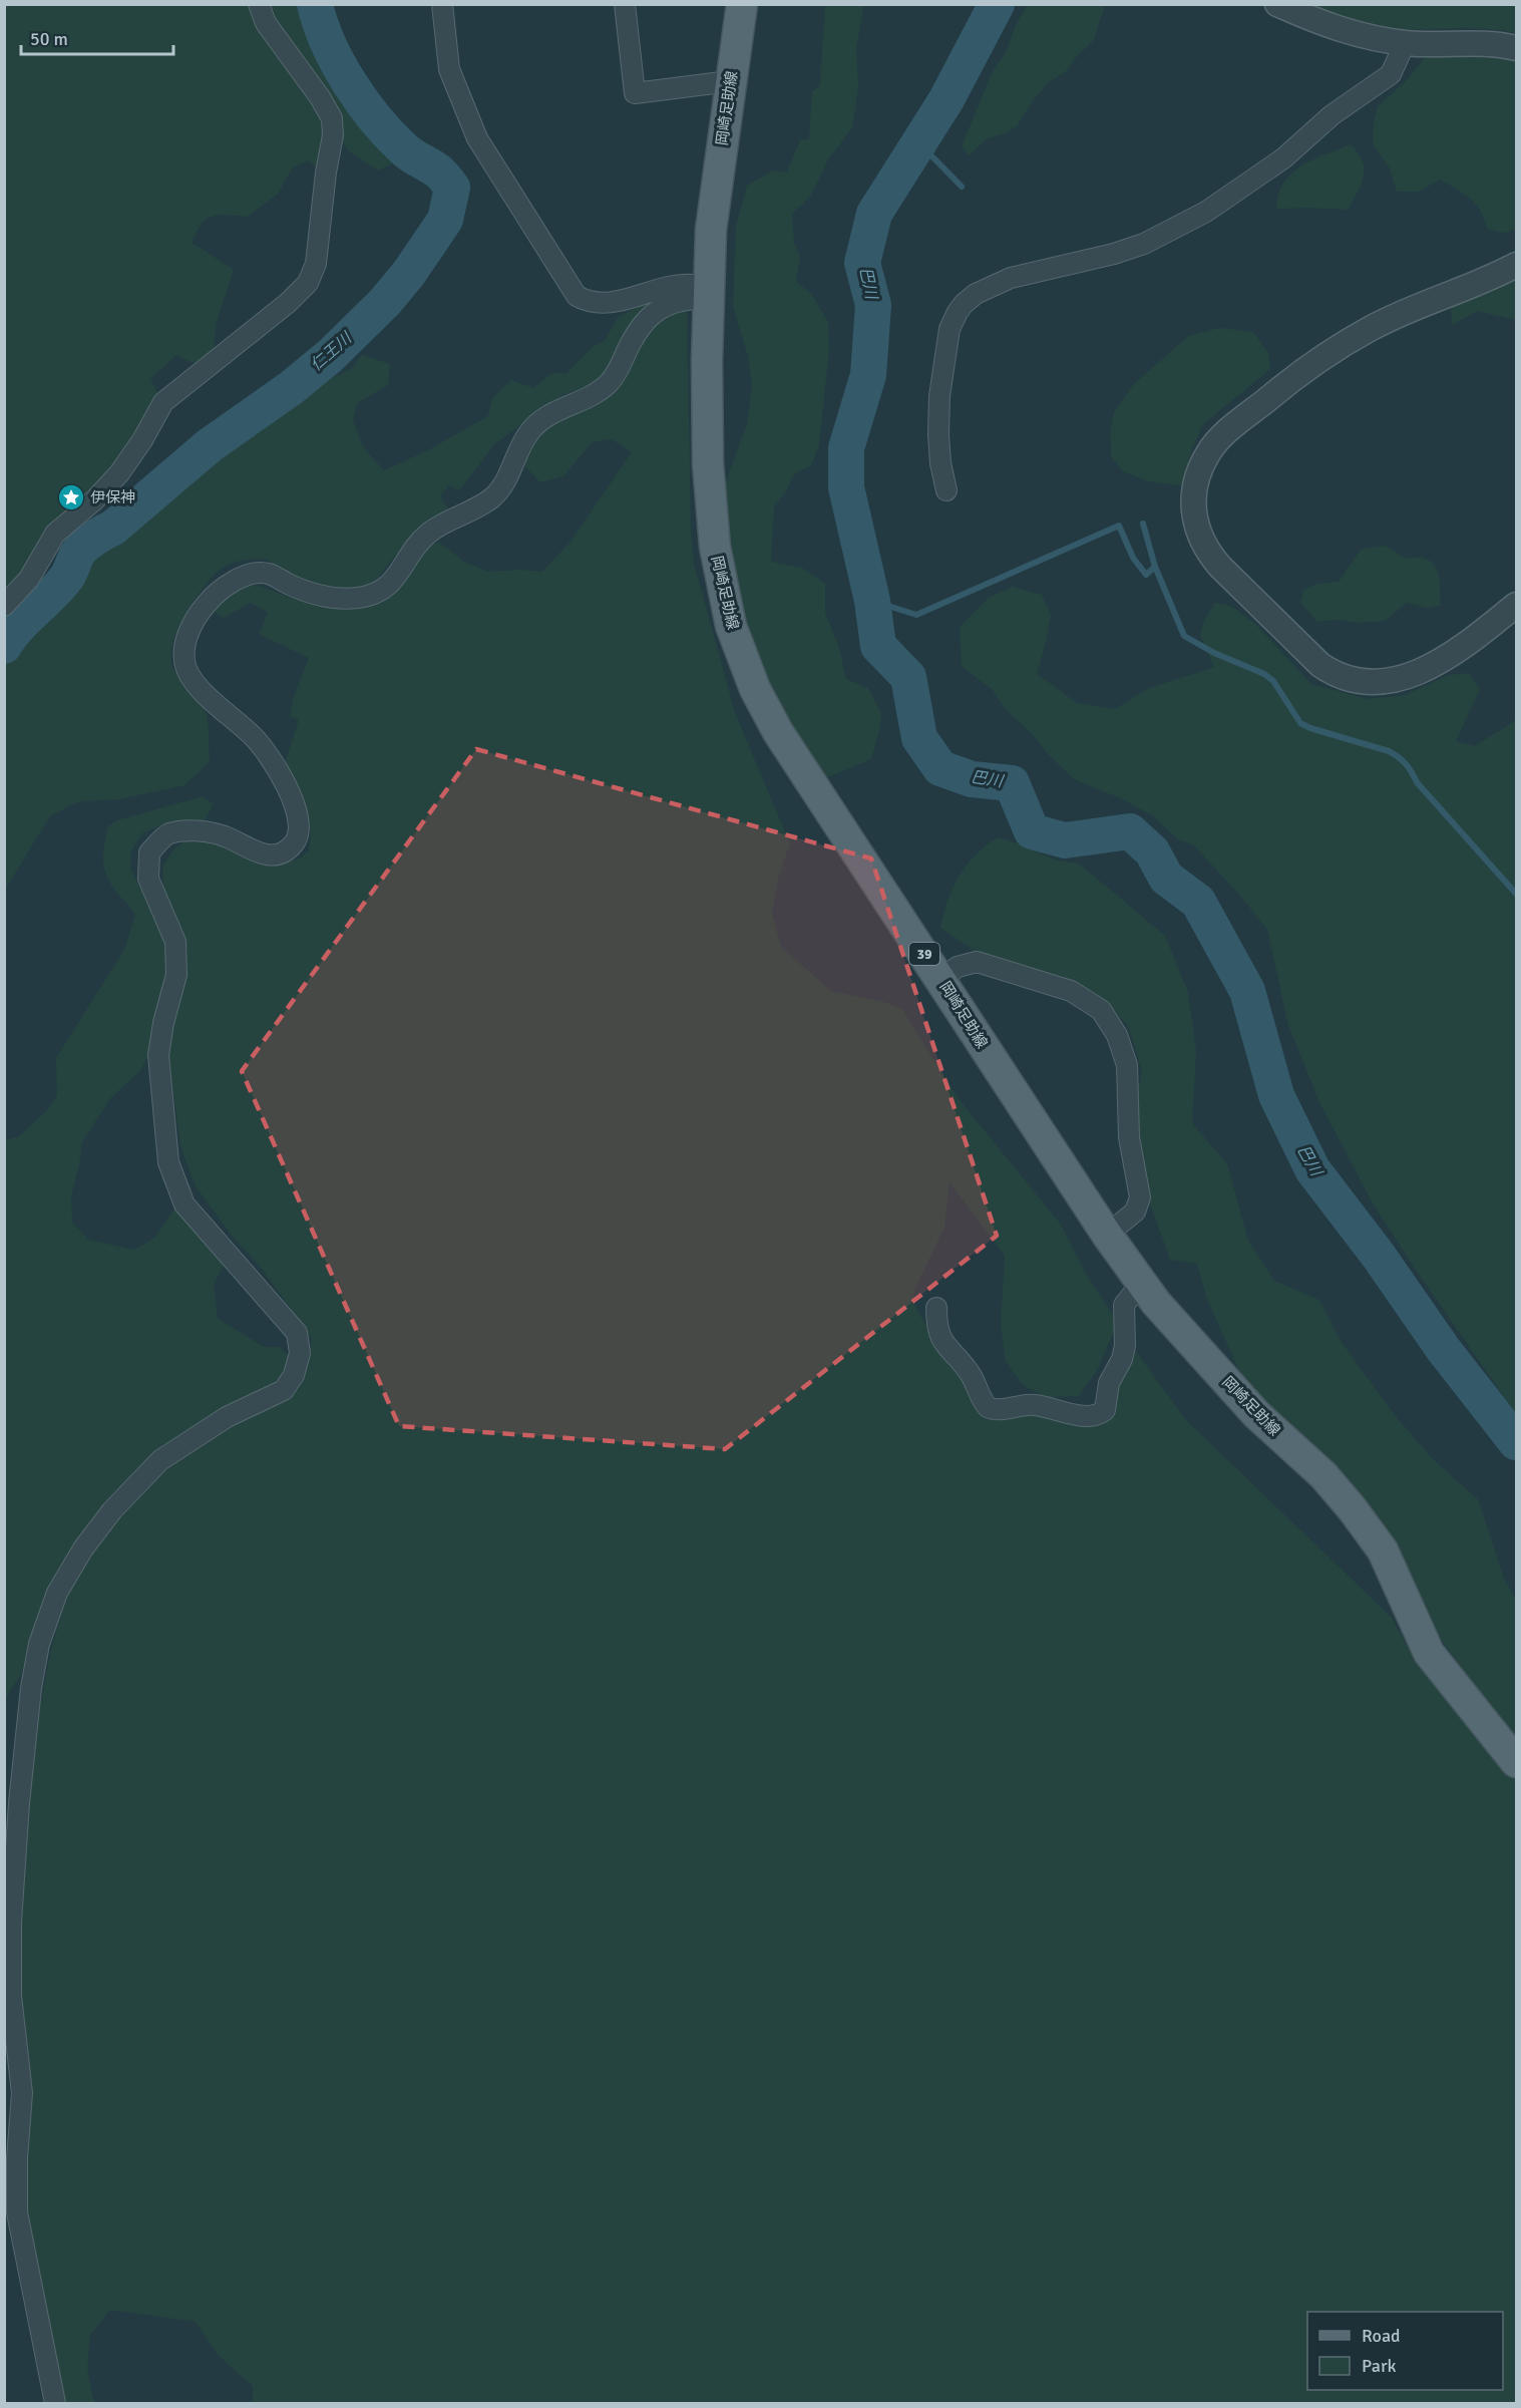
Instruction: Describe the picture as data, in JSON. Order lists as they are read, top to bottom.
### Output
{
  "streets": {
    "main road": ["岡崎足助線", "39"]
  },
  "water": ["巴川", "仁王川"],
  "places": {
    "place": ["伊保神"]
  },
  "legend": ["Road", "Park"],
  "scale_bar": "50 m"
}
